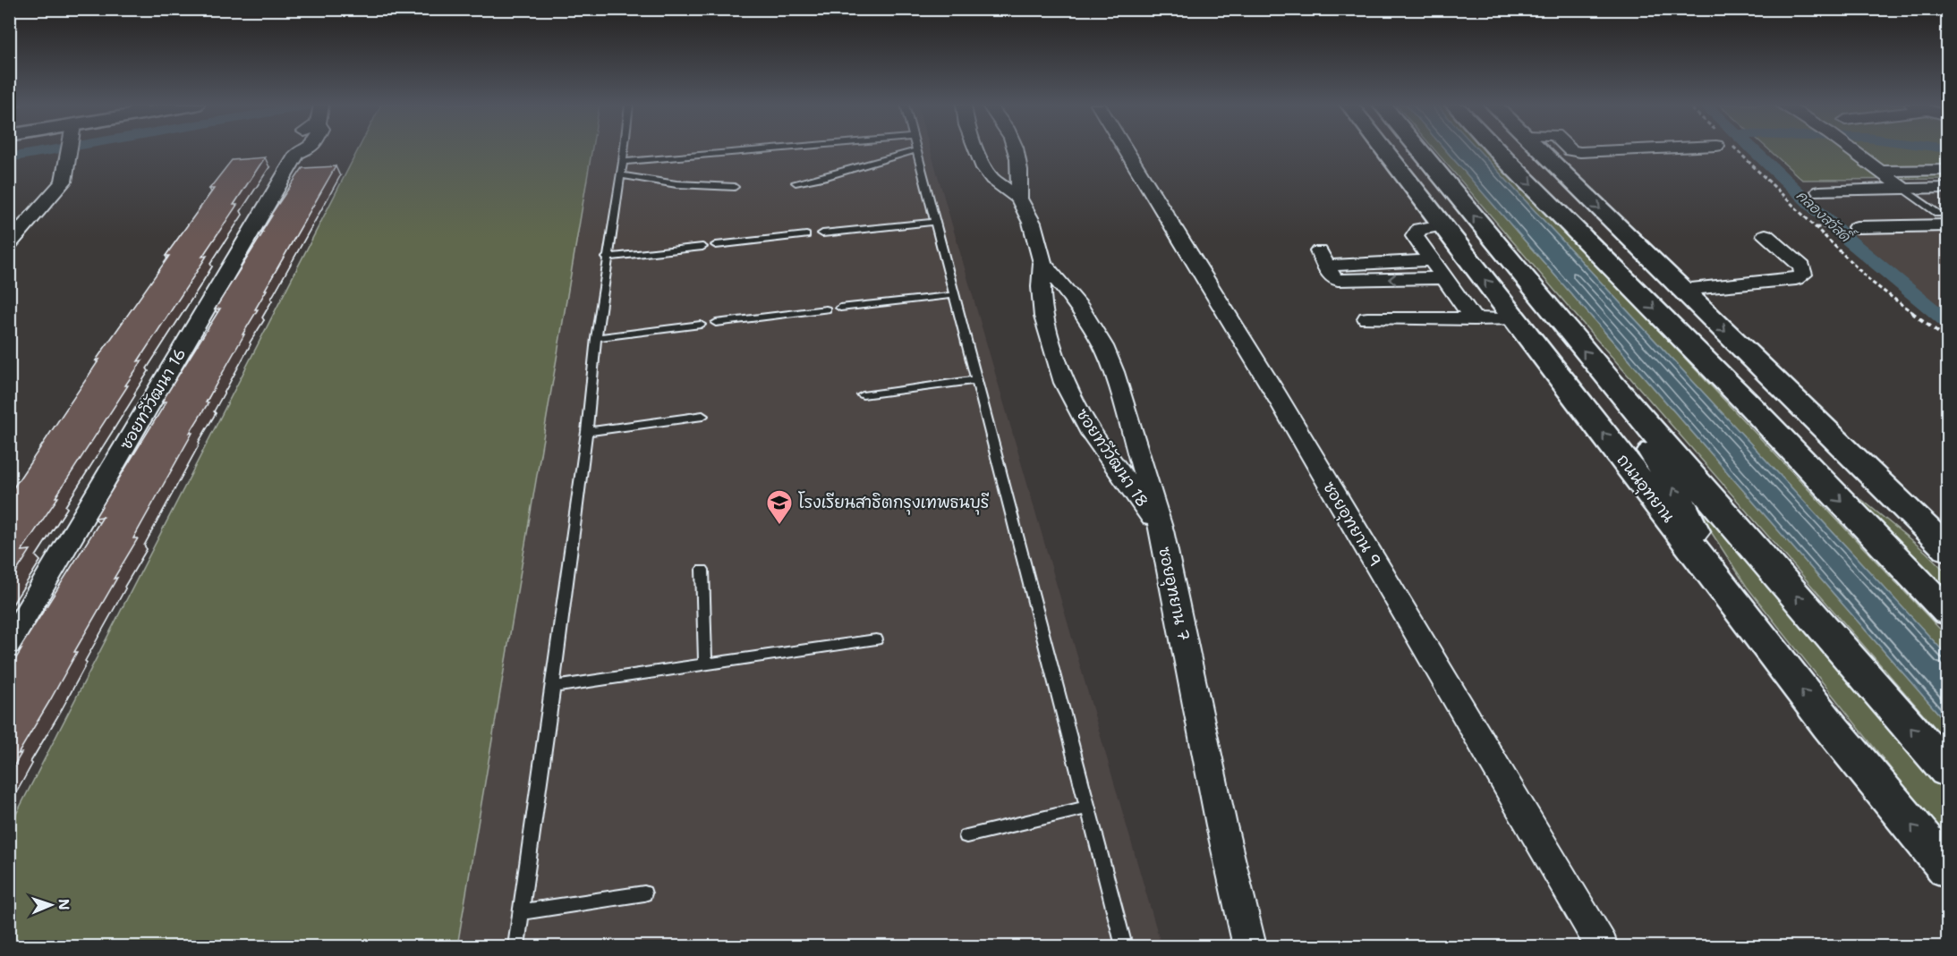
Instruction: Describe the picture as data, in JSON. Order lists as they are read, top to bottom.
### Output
{
  "streets": {
    "main road": ["ถนนอุทยาน"],
    "street": [
      "ซอยทวีวัฒนา 16",
      "ซอยทวีวัฒนา 18",
      "ซอยอุทยาน 9",
      "ซอยอุทยาน 7"
    ]
  },
  "crossings": [
    ["ซอยทวีวัฒนา 18", "ซอยอุทยาน 7"]
  ],
  "water": ["คลองสวัสดิ์"],
  "places": {
    "school or university": ["โรงเรียนสาธิตกรุงเทพธนบุรี"]
  },
  "north": "right"
}
